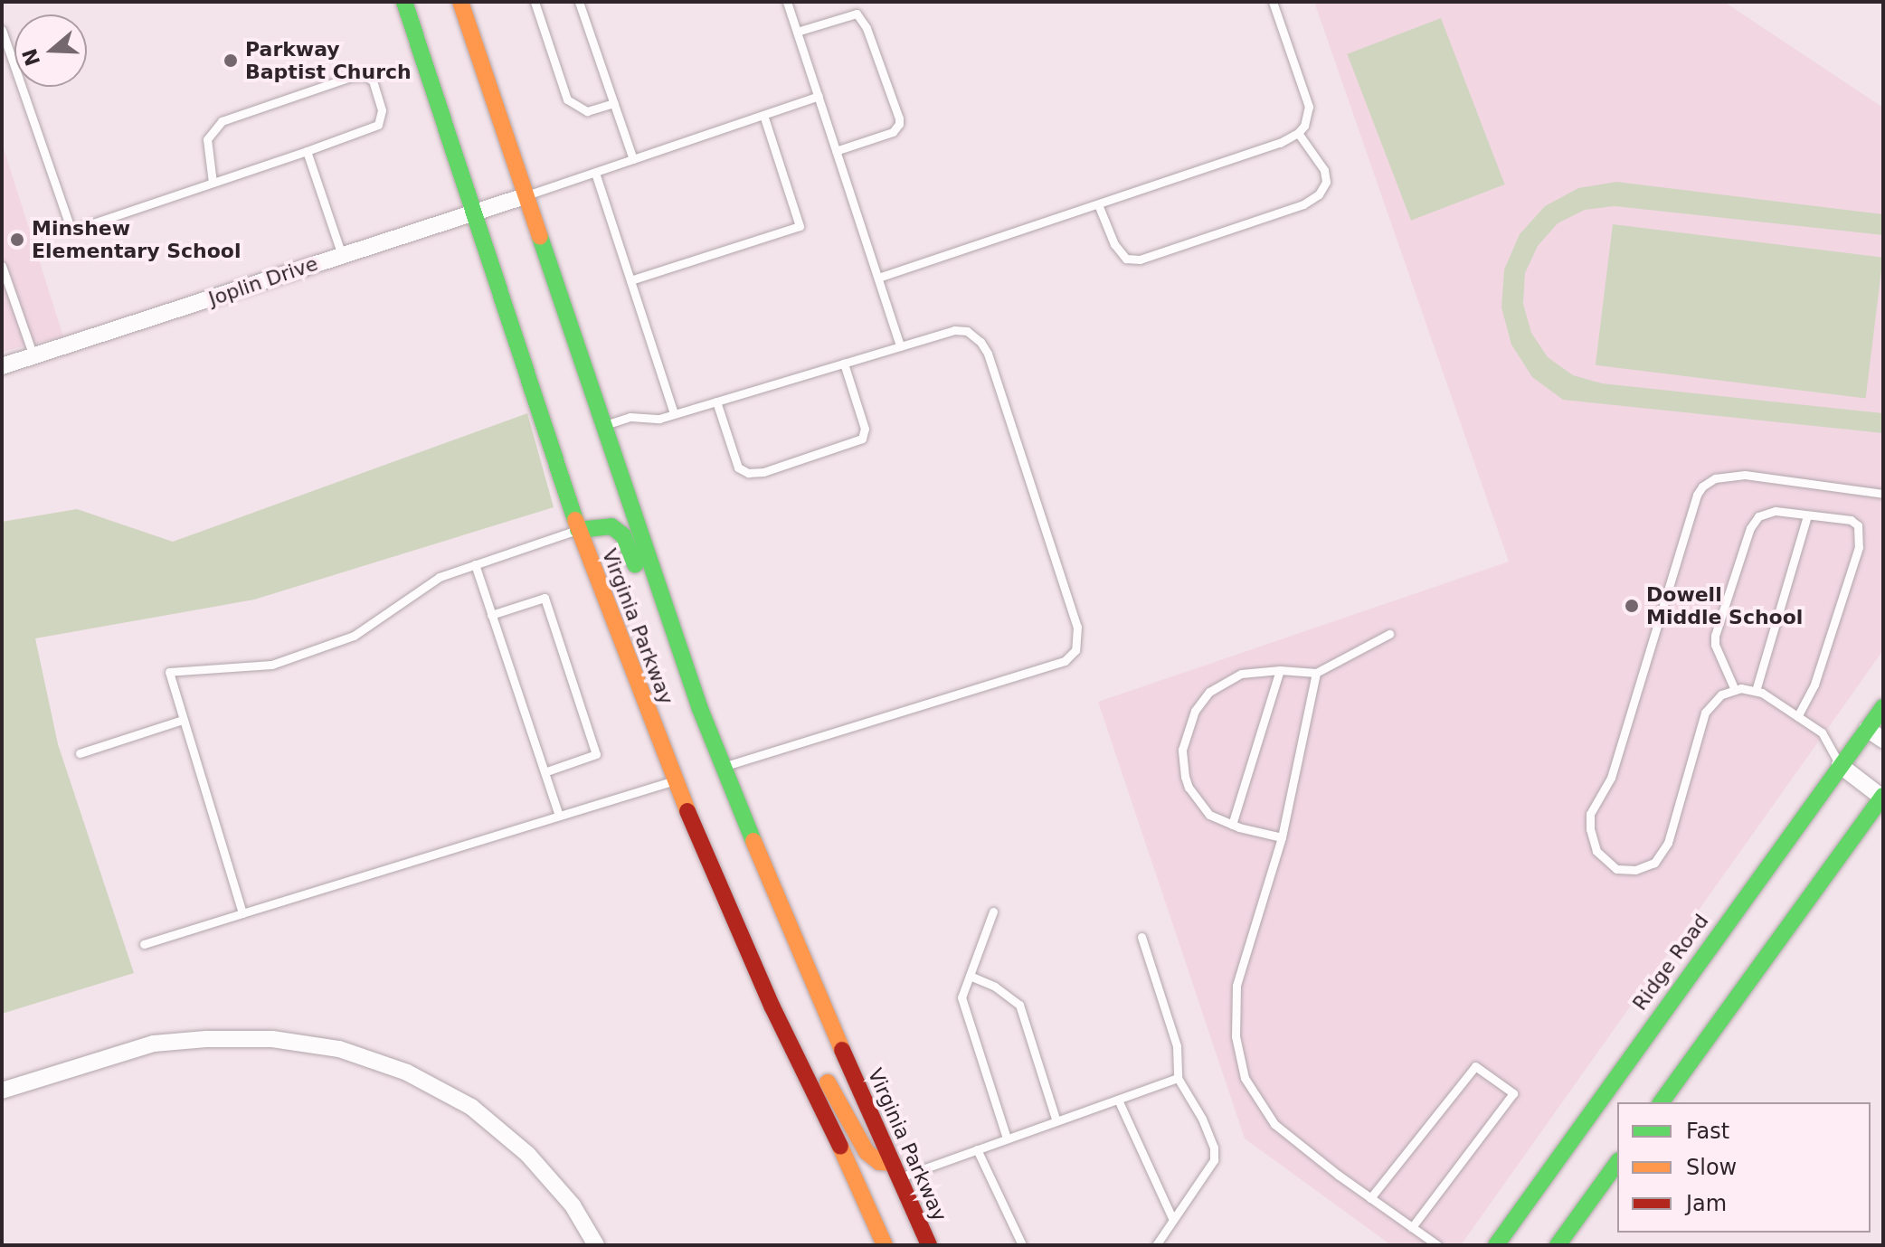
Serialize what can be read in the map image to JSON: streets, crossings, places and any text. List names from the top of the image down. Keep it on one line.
{"streets":{"main road":["Virginia Parkway","Ridge Road"],"street":["Joplin Drive"]},"crossings":[["Joplin Drive","Virginia Parkway"]],"places":["Parkway Baptist Church","Minshew Elementary School","Dowell Middle School"],"legend":["Fast","Slow","Jam"],"north":"left"}
